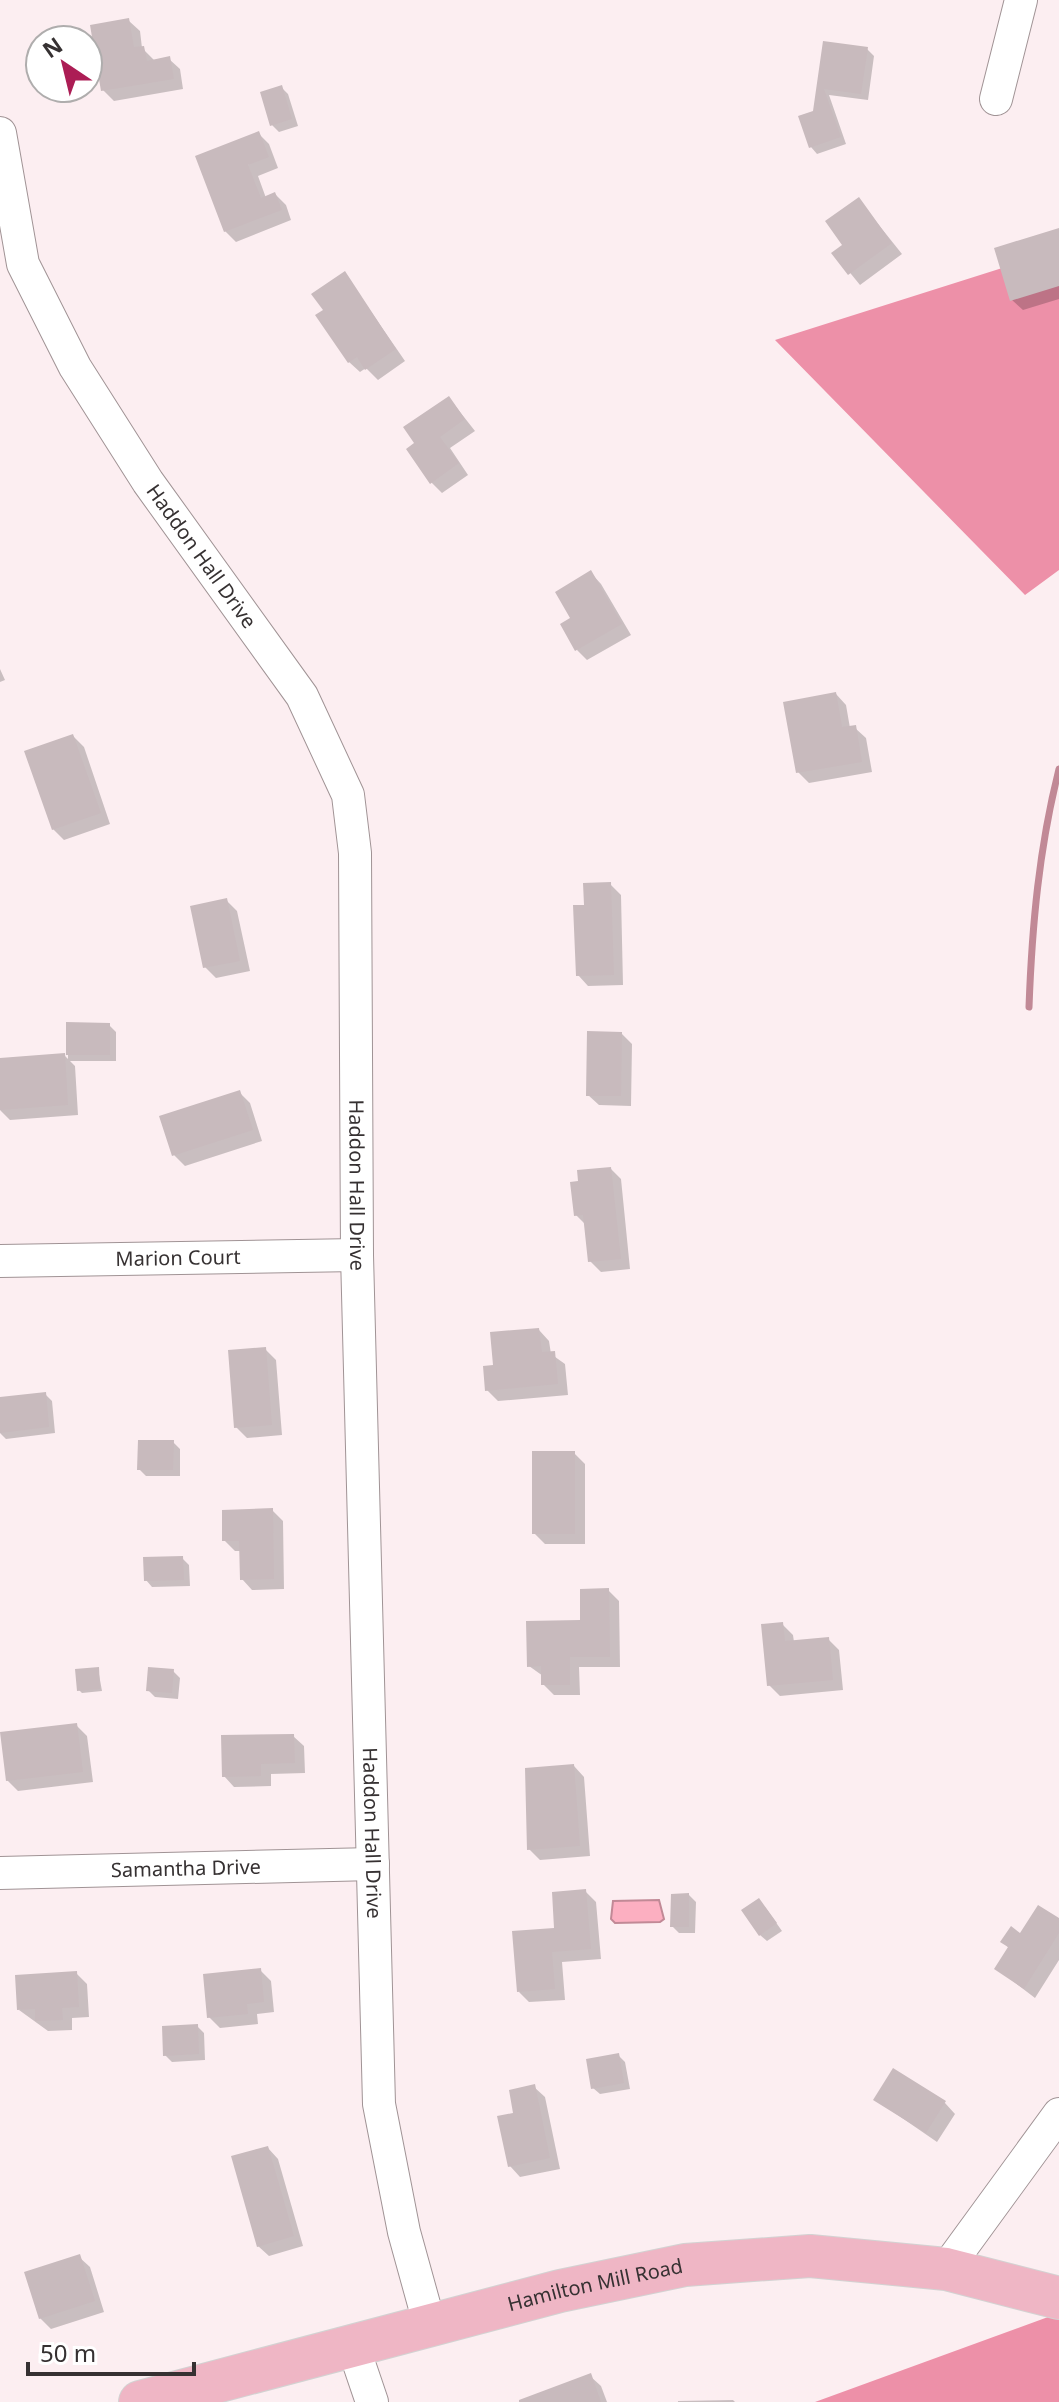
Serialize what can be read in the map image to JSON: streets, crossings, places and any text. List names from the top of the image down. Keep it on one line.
{"streets":{"main road":["Hamilton Mill Road"],"street":["Haddon Hall Drive","Marion Court","Samantha Drive"]},"crossings":[["Haddon Hall Drive","Marion Court"],["Haddon Hall Drive","Samantha Drive"],["Haddon Hall Drive","Hamilton Mill Road"]],"scale_bar":"50 m","north":"top left"}
